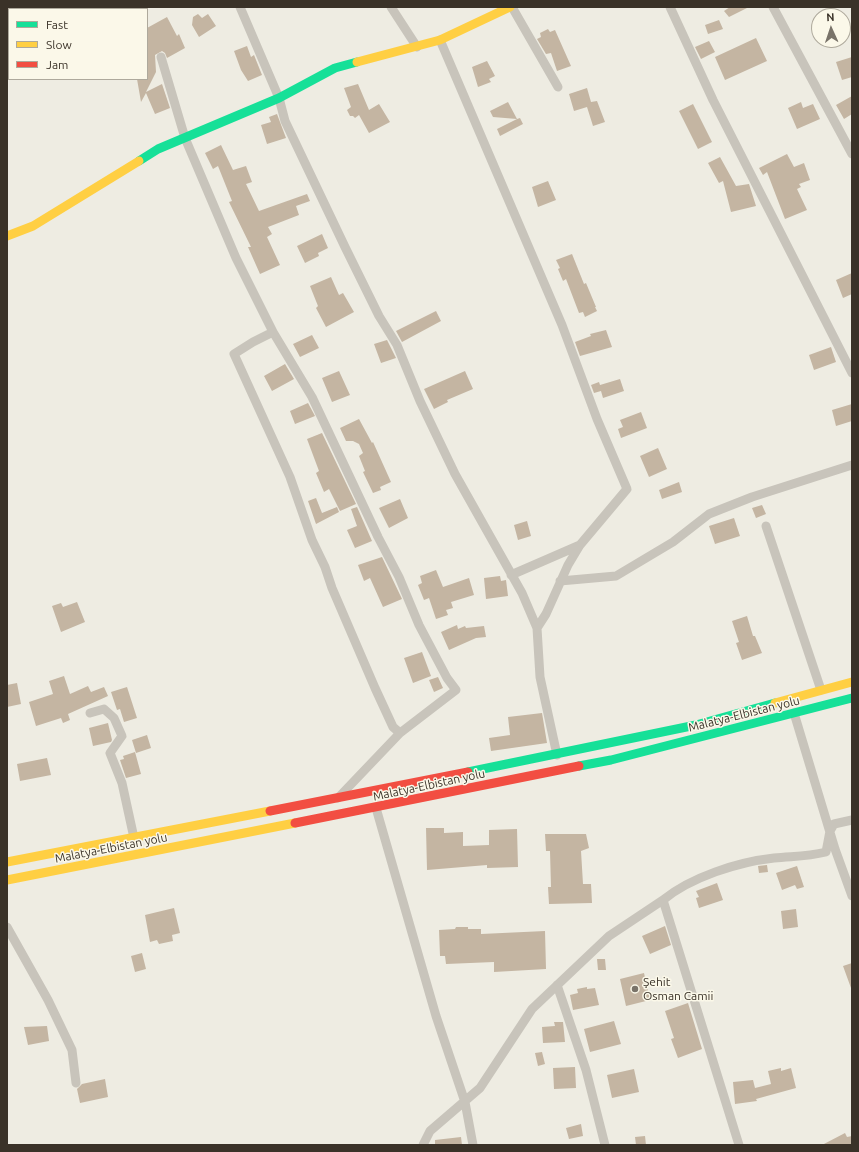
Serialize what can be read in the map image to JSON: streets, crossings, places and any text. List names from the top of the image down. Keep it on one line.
{"streets":{"main road":["Malatya-Elbistan yolu"]},"places":["Şehit Osman Camii"],"legend":["Fast","Slow","Jam"],"north":"top"}
